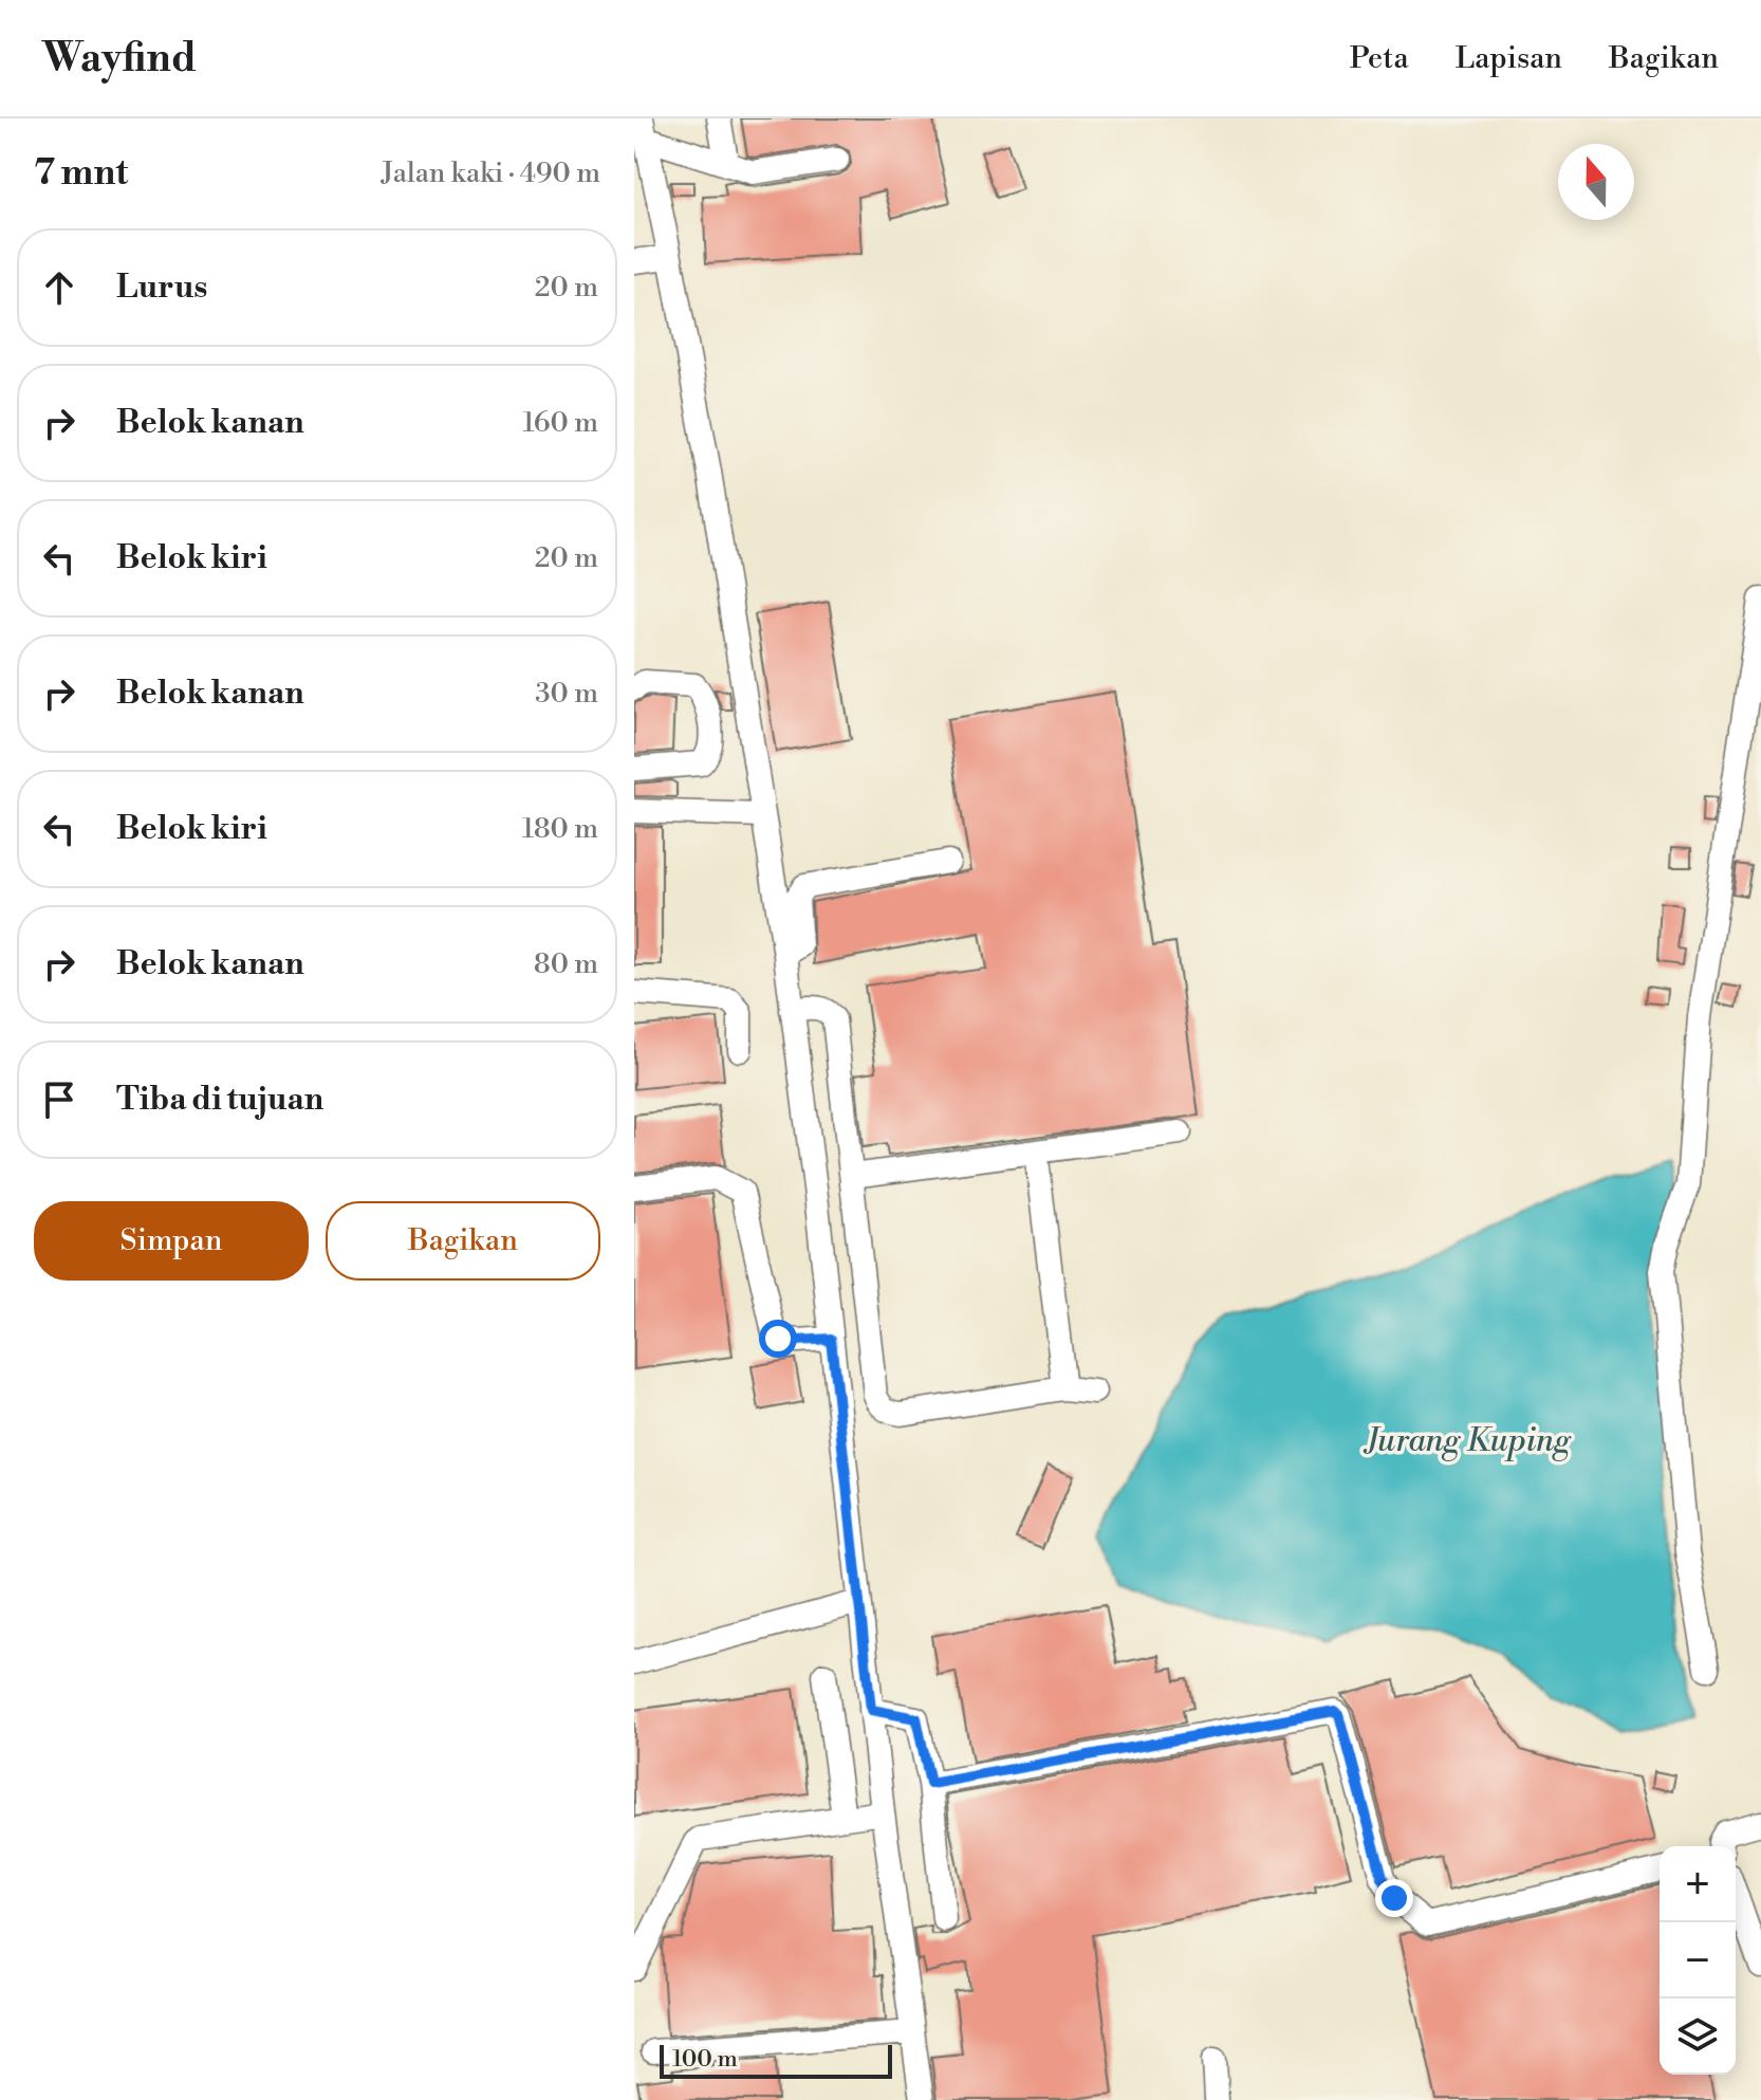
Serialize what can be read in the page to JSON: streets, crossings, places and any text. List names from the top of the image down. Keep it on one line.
{"water":["Jurang Kuping"],"scale_bar":"100 m","north":"top","page":{"header":"Wayfind","nav":["Peta","Lapisan","Bagikan"],"heading":["7 mnt","Jalan kaki · 490 m"],"list":[["Lurus","20 m"],["Belok kanan","160 m"],["Belok kiri","20 m"],["Belok kanan","30 m"],["Belok kiri","180 m"],["Belok kanan","80 m"],"Tiba di tujuan"],"buttons":["Simpan","Bagikan"],"map_buttons":["+","−"],"scale":"100 m"}}
